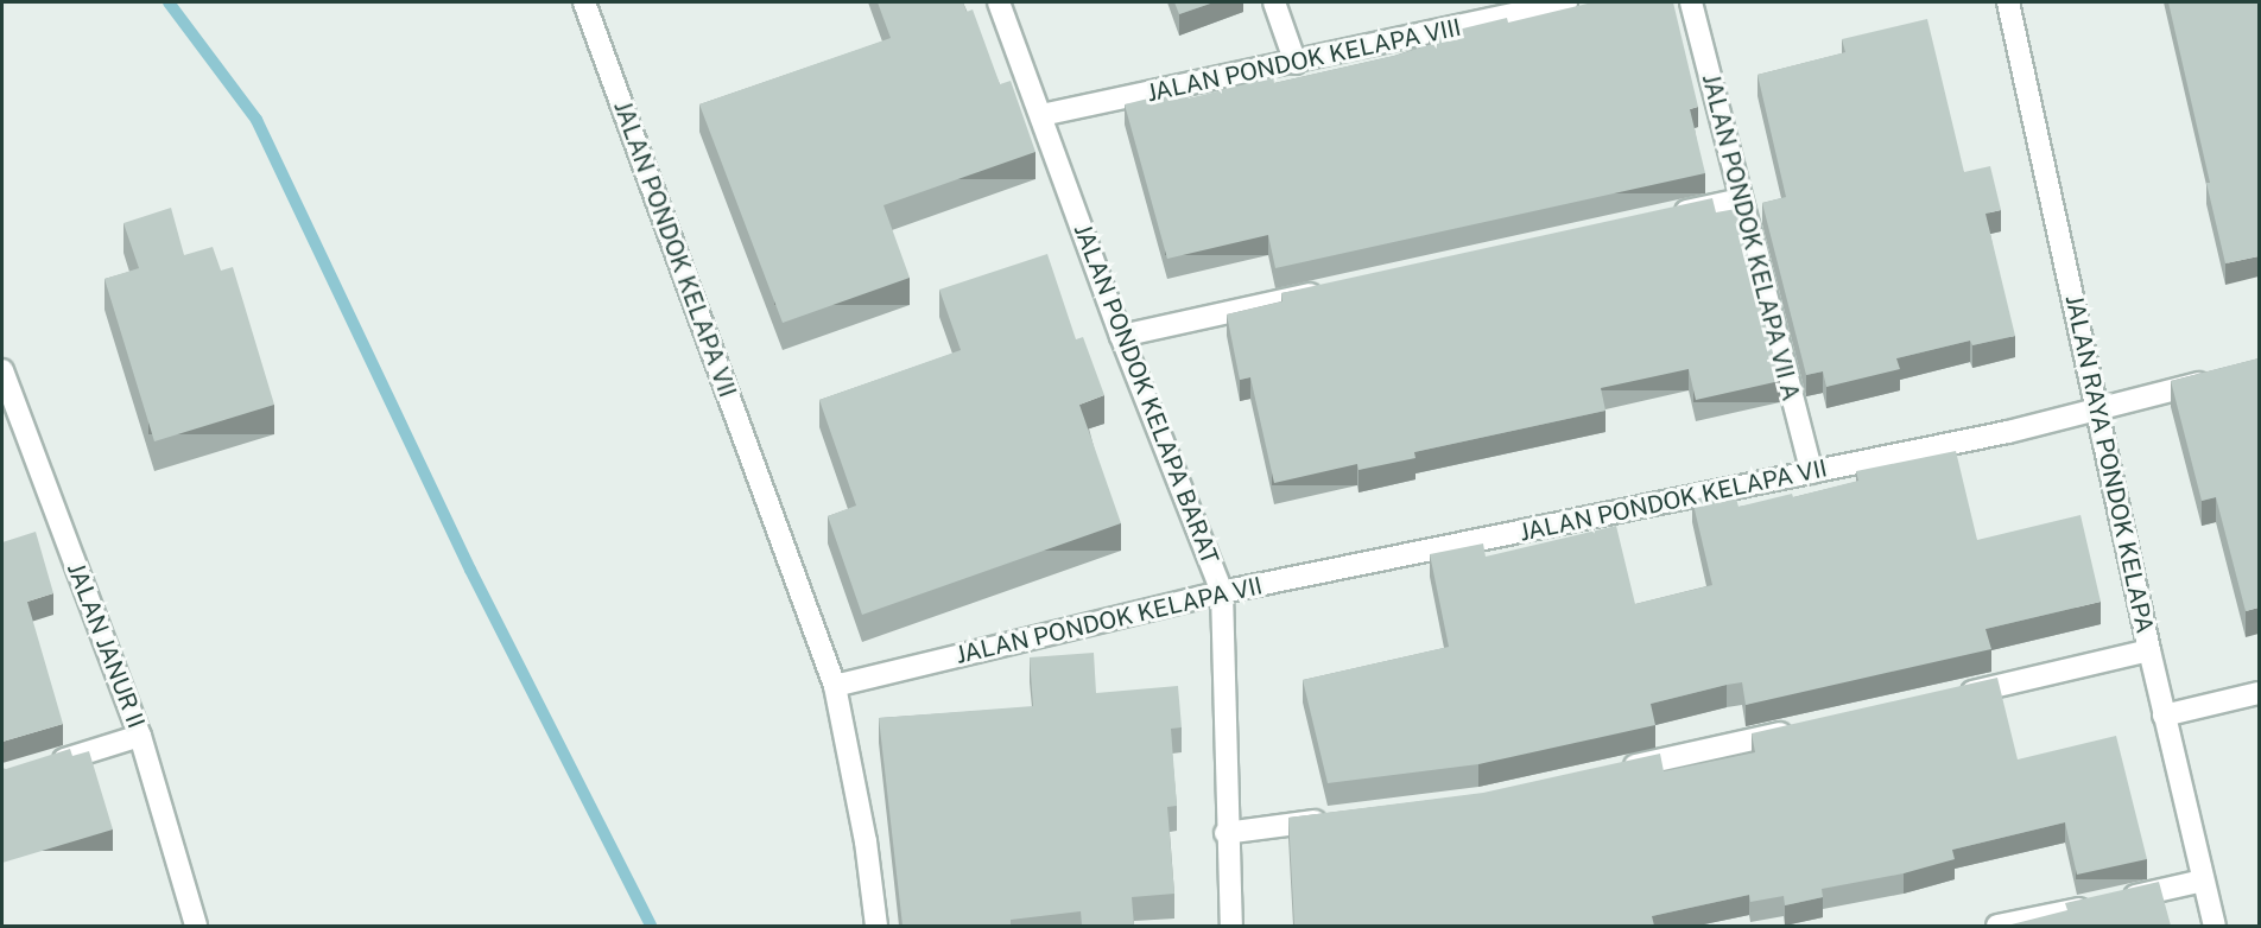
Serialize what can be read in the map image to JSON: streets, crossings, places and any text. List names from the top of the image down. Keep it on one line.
{"streets":{"street":["JALAN PONDOK KELAPA VIII","JALAN PONDOK KELAPA VII A","JALAN PONDOK KELAPA VII","JALAN PONDOK KELAPA BARAT","JALAN RAYA PONDOK KELAPA","JALAN JANUR II"]},"crossings":[["JALAN PONDOK KELAPA VIII","JALAN PONDOK KELAPA BARAT"],["JALAN PONDOK KELAPA VII A","JALAN PONDOK KELAPA VII"],["JALAN PONDOK KELAPA VII","JALAN PONDOK KELAPA BARAT"],["JALAN PONDOK KELAPA VII","JALAN RAYA PONDOK KELAPA"]]}
